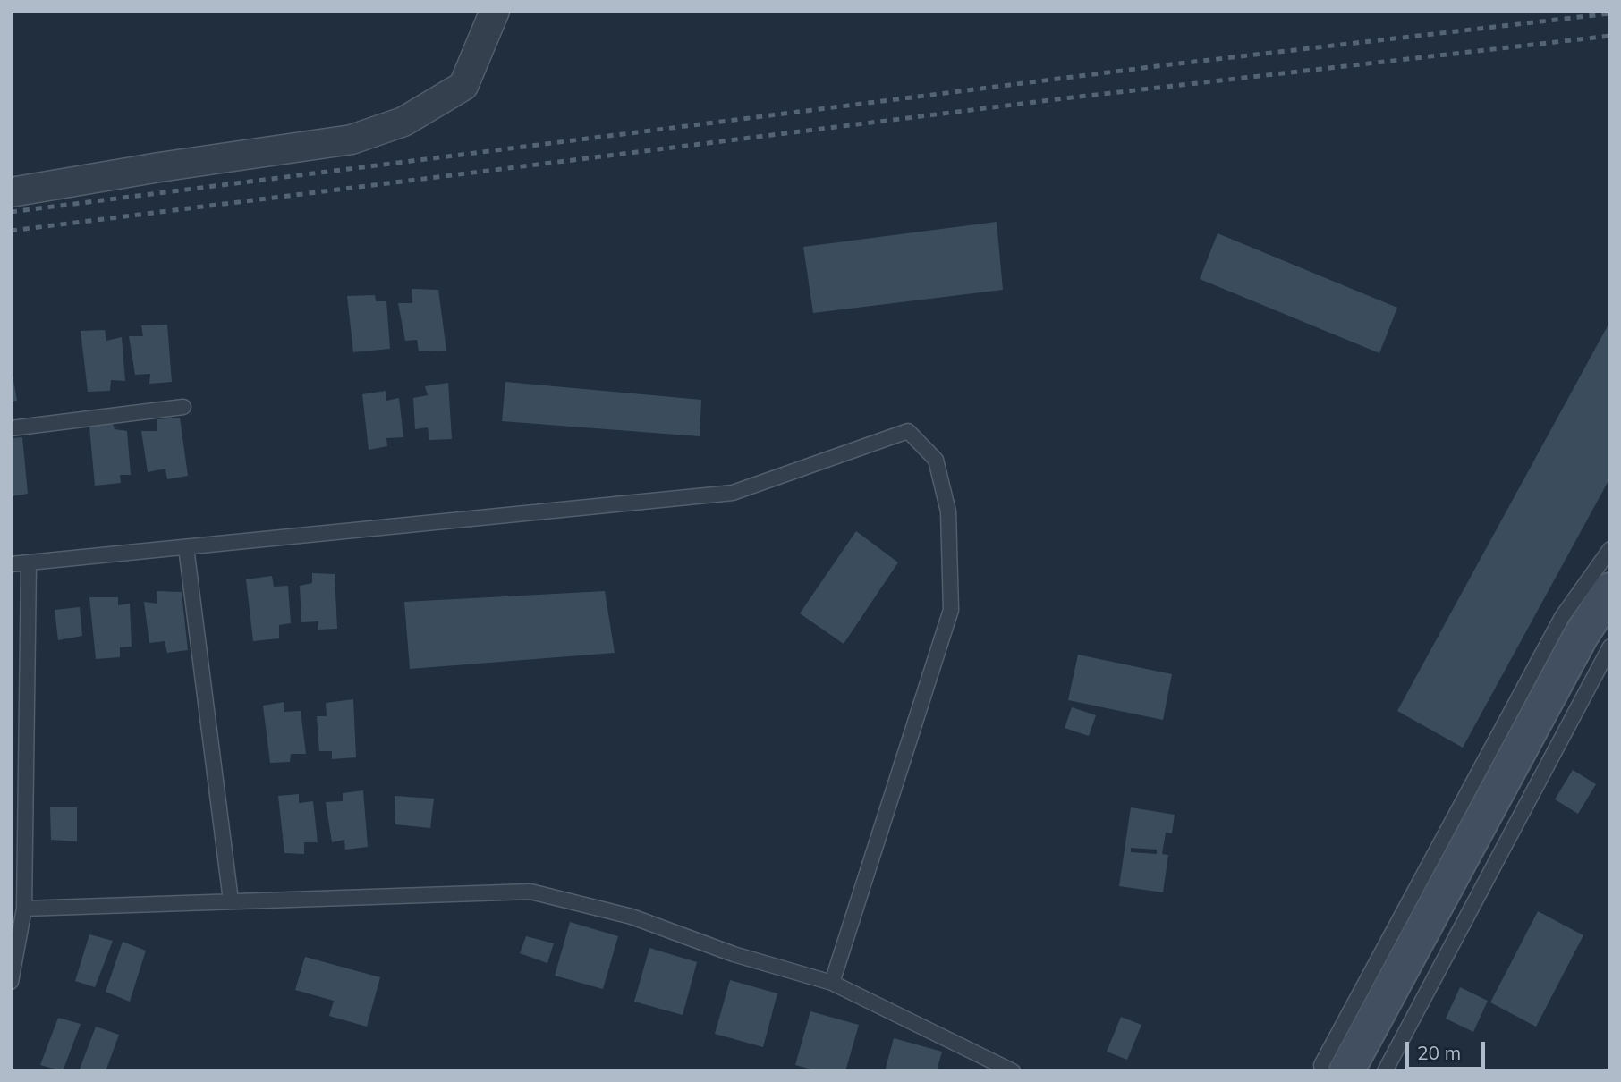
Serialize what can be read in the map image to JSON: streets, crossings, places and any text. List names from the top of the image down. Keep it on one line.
{"scale_bar":"20 m"}
